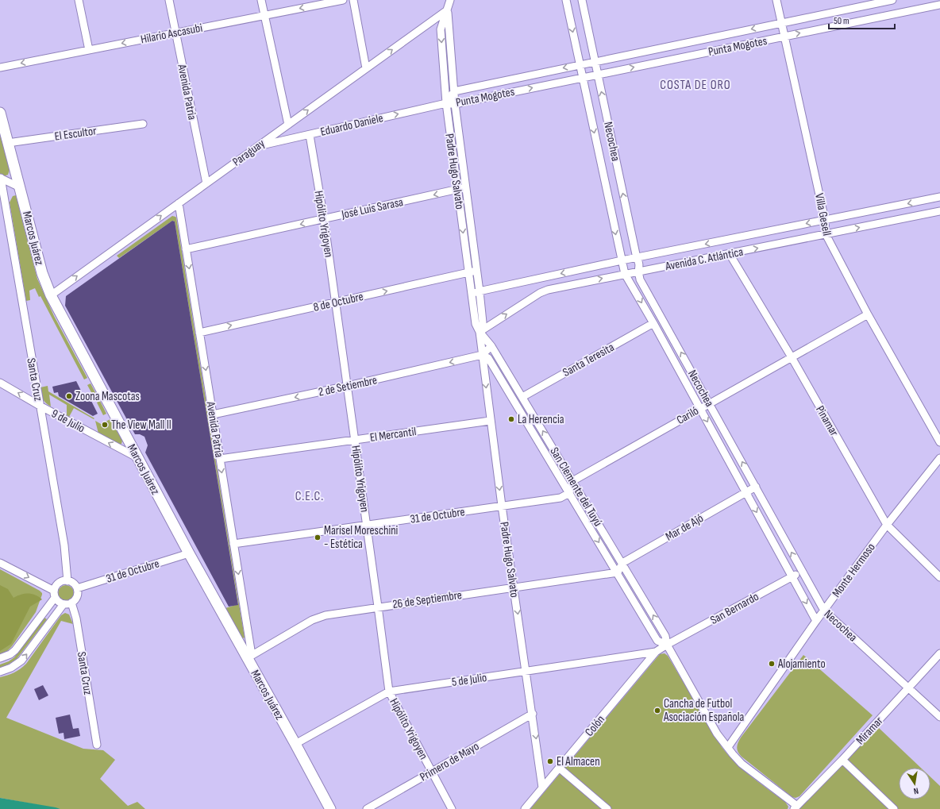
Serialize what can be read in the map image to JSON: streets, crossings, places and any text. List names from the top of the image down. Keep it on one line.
{"streets":{"main road":["Marcos Juárez"],"street":["Hilario Ascasubi","Punta Mogotes","Avenida Patria","Eduardo Daniele","El Escultor","Necochea","Paraguay","Padre Hugo Salvato","José Luis Sarasa","Villa Gesell","Hipólito Yrigoyen","Avenida C. Atlántica","8 de Octubre","Santa Teresita","Santa Cruz","2 de Setiembre","Cariló","9 de Julio","Pinamar","El Mercantil","San Clemente del Tuyú","31 de Octubre","Mar de Ajó","Monte Hermoso","26 de Septiembre","San Bernardo","5 de Julio","Colón","Miramar","Primero de Mayo"]},"crossings":[["Hilario Ascasubi","Avenida Patria"],["Punta Mogotes","Eduardo Daniele"],["Punta Mogotes","Necochea"],["Punta Mogotes","Padre Hugo Salvato"],["Punta Mogotes","Villa Gesell"],["Avenida Patria","Paraguay"],["Avenida Patria","José Luis Sarasa"],["Avenida Patria","Marcos Juárez"],["Avenida Patria","8 de Octubre"],["Avenida Patria","2 de Setiembre"],["Avenida Patria","El Mercantil"],["Avenida Patria","31 de Octubre"],["Avenida Patria","26 de Septiembre"],["Eduardo Daniele","Paraguay"],["Eduardo Daniele","Padre Hugo Salvato"],["Eduardo Daniele","Hipólito Yrigoyen"],["El Escultor","Marcos Juárez"],["Necochea","Avenida C. Atlántica"],["Necochea","Santa Teresita"],["Necochea","Cariló"],["Necochea","Mar de Ajó"],["Necochea","Monte Hermoso"],["Necochea","San Bernardo"],["Necochea","Miramar"],["Paraguay","Padre Hugo Salvato"],["Paraguay","Marcos Juárez"],["Padre Hugo Salvato","José Luis Sarasa"],["Padre Hugo Salvato","Avenida C. Atlántica"],["Padre Hugo Salvato","8 de Octubre"],["Padre Hugo Salvato","2 de Setiembre"],["Padre Hugo Salvato","El Mercantil"],["Padre Hugo Salvato","San Clemente del Tuyú"],["Padre Hugo Salvato","31 de Octubre"],["Padre Hugo Salvato","26 de Septiembre"],["Padre Hugo Salvato","5 de Julio"],["Padre Hugo Salvato","Colón"],["Padre Hugo Salvato","Primero de Mayo"],["José Luis Sarasa","Hipólito Yrigoyen"],["Villa Gesell","Avenida C. Atlántica"],["Villa Gesell","Cariló"],["Hipólito Yrigoyen","8 de Octubre"],["Hipólito Yrigoyen","2 de Setiembre"],["Hipólito Yrigoyen","El Mercantil"],["Hipólito Yrigoyen","31 de Octubre"],["Hipólito Yrigoyen","26 de Septiembre"],["Hipólito Yrigoyen","5 de Julio"],["Hipólito Yrigoyen","Primero de Mayo"],["Marcos Juárez","9 de Julio"],["Marcos Juárez","31 de Octubre"],["Marcos Juárez","26 de Septiembre"],["Marcos Juárez","5 de Julio"],["Avenida C. Atlántica","Pinamar"],["Avenida C. Atlántica","San Clemente del Tuyú"],["Santa Teresita","San Clemente del Tuyú"],["Santa Cruz","9 de Julio"],["Santa Cruz","31 de Octubre"],["2 de Setiembre","San Clemente del Tuyú"],["Cariló","Pinamar"],["Cariló","San Clemente del Tuyú"],["Pinamar","Monte Hermoso"],["San Clemente del Tuyú","31 de Octubre"],["San Clemente del Tuyú","Mar de Ajó"],["San Clemente del Tuyú","Monte Hermoso"],["San Clemente del Tuyú","26 de Septiembre"],["San Clemente del Tuyú","San Bernardo"],["San Clemente del Tuyú","Colón"],["San Clemente del Tuyú","Miramar"],["San Bernardo","Colón"],["5 de Julio","Colón"]],"one_way":["Hilario Ascasubi","Avenida Patria","Eduardo Daniele","Paraguay","José Luis Sarasa","8 de Octubre","2 de Setiembre","9 de Julio"],"districts":["COSTA DE ORO","C.E.C."],"places":["Zoona Mascotas","La Herencia","The View Mall II","Marisel Moreschini - Estética","Alojamiento","Cancha de Futbol Asociación Española","El Almacen"],"scale_bar":"50 m","north":"bottom"}
